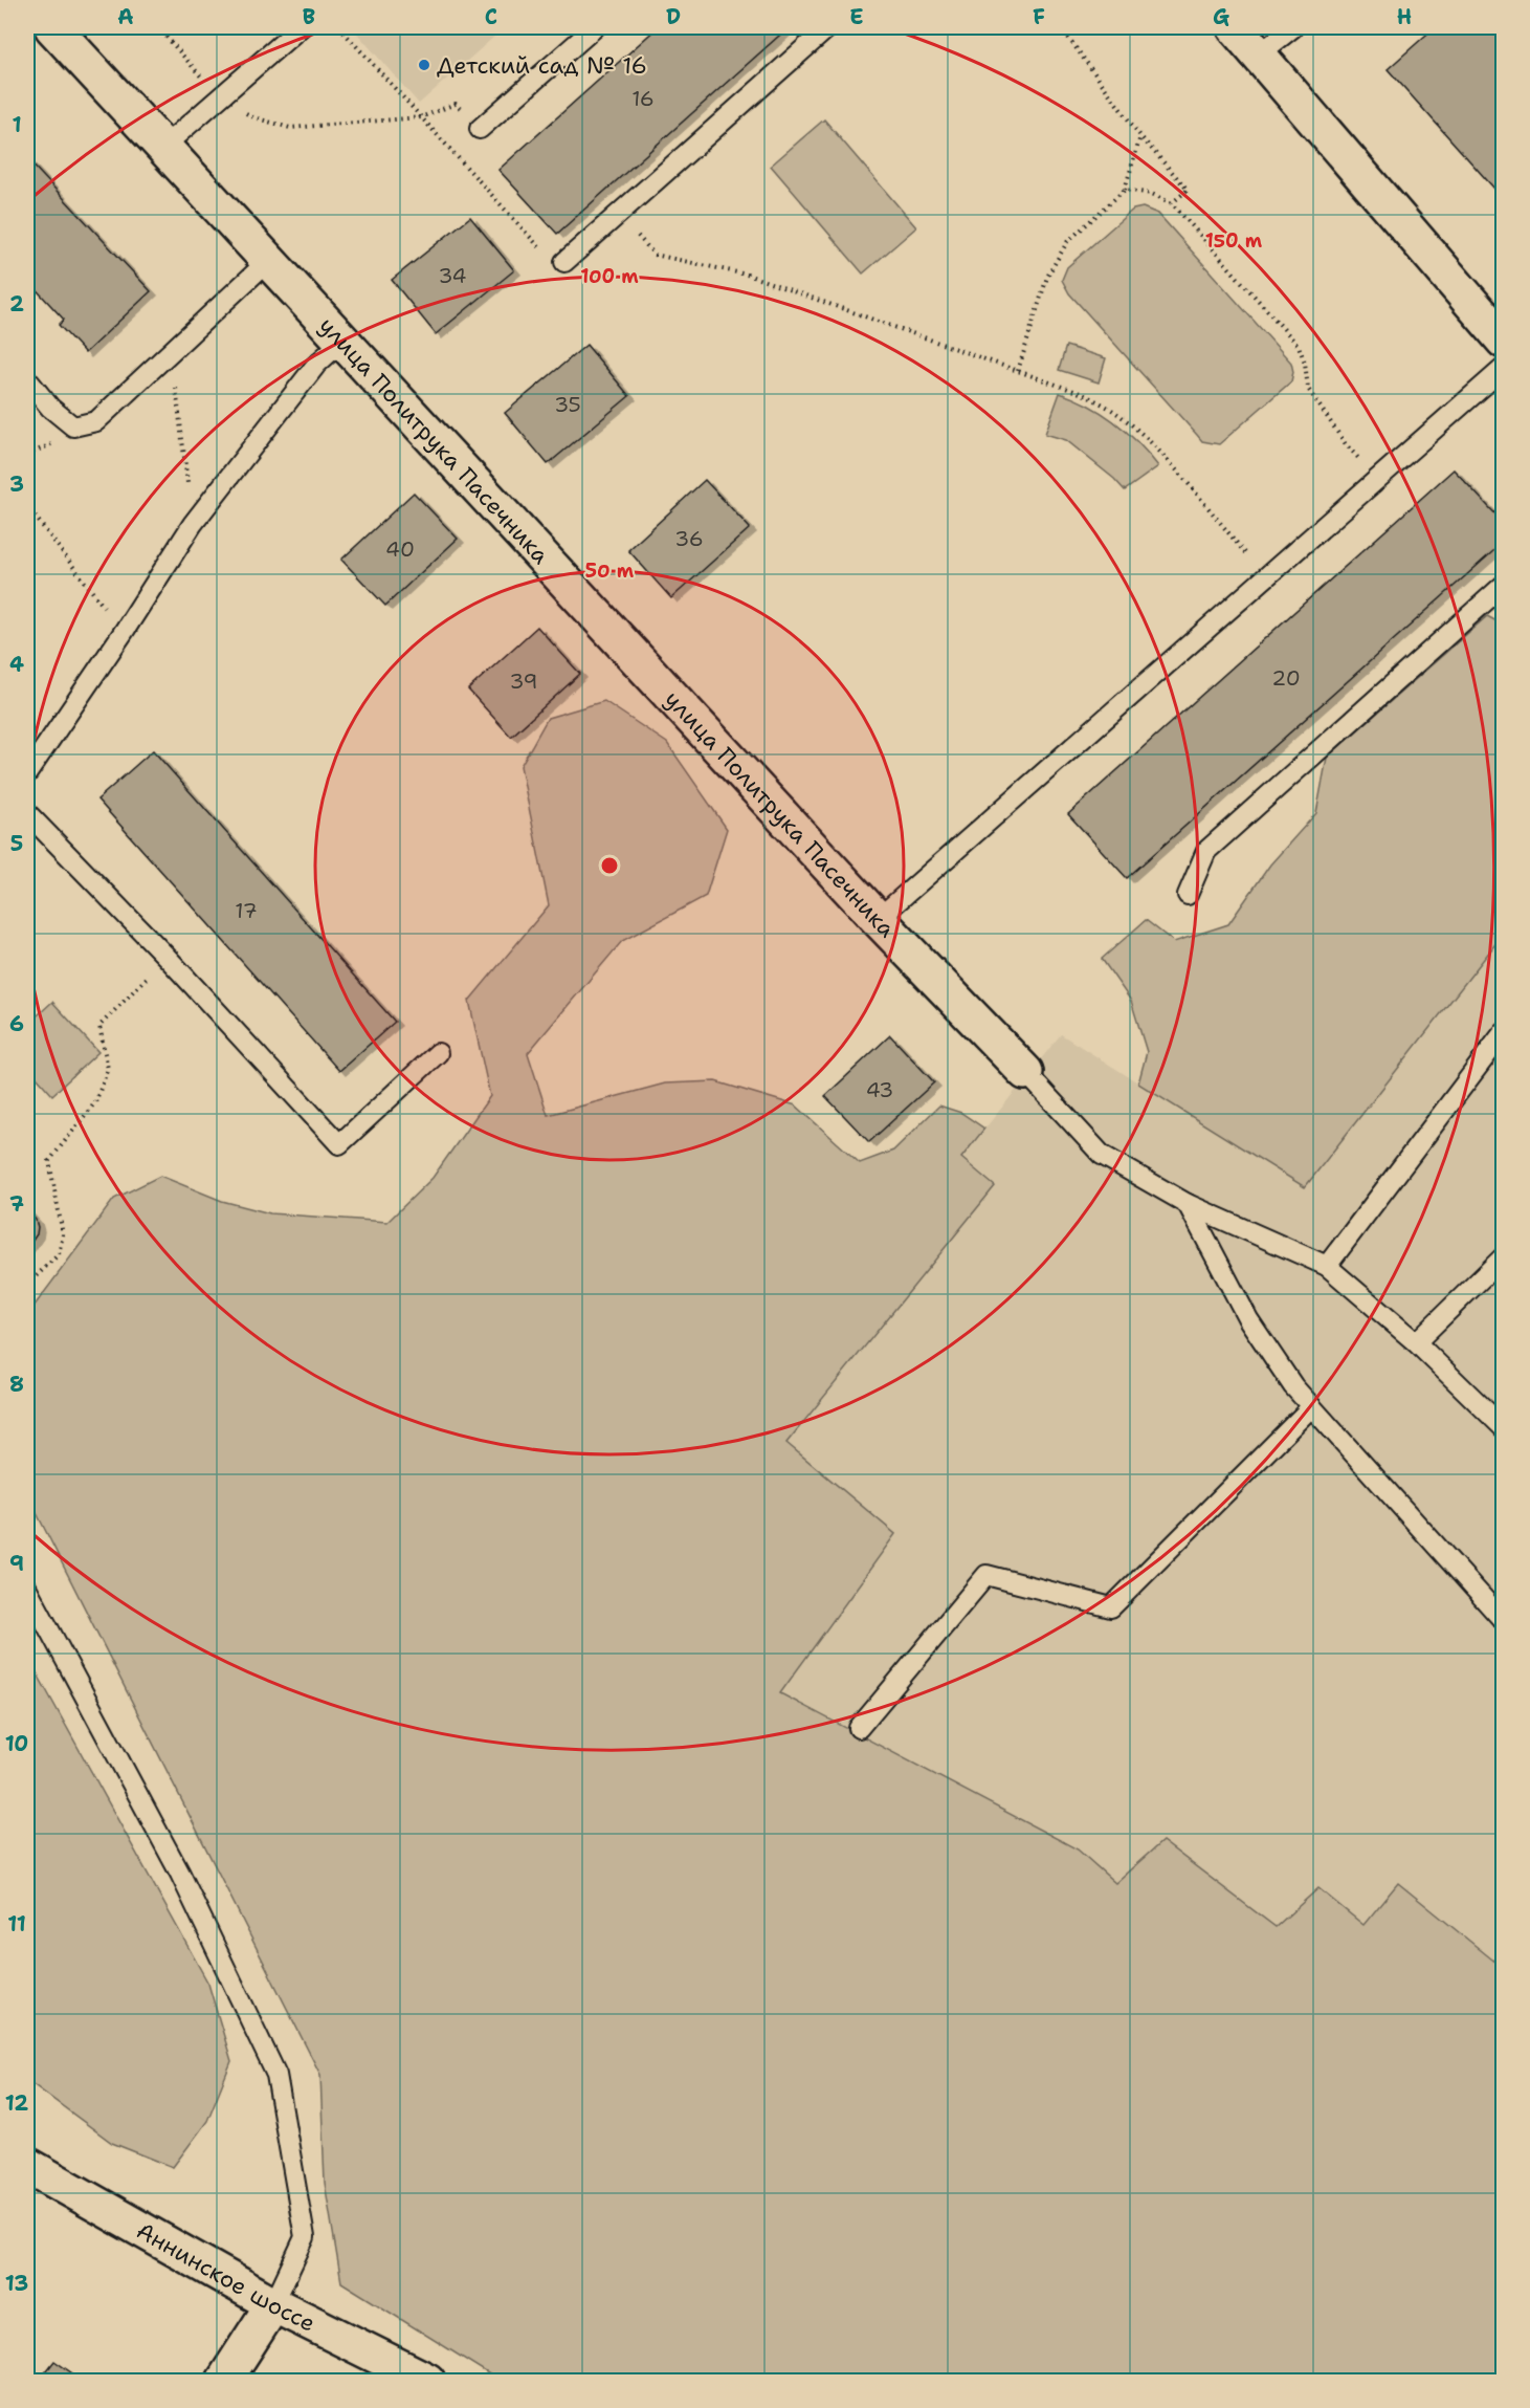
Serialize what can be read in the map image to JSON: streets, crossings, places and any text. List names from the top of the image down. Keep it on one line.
{"streets":{"street":["улица Политрука Пасечника","Аннинское шоссе"]},"places":["Детский сад № 16"],"house_numbers":["16","34","35","36","40","20","39","17","43"],"grid":{"columns":["A","B","C","D","E","F","G","H"],"rows":["1","2","3","4","5","6","7","8","9","10","11","12","13"]},"rings":["150 m","100 m","50 m"]}
